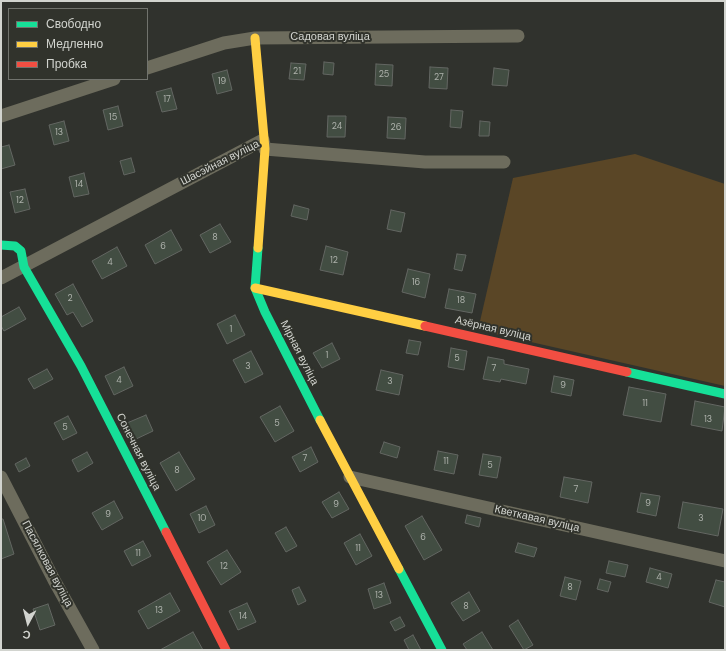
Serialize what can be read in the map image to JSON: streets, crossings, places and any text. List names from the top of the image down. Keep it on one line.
{"streets":{"street":["Садовая вуліца","Шасэйная вуліца","Азёрная вуліца","Мірная вуліца","Сонечная вуліца","Кветкавая вуліца","Пасялковая вуліца"]},"crossings":[["Садовая вуліца","Мірная вуліца"],["Шасэйная вуліца","Мірная вуліца"],["Шасэйная вуліца","Сонечная вуліца"],["Азёрная вуліца","Мірная вуліца"],["Мірная вуліца","Кветкавая вуліца"]],"house_numbers":["21","25","27","19","17","15","24","26","13","14","12","8","6","12","4","16","2","18","1","1","5","3","7","4","3","9","11","13","5","5","7","11","5","8","7","9","9","9","10","3","6","11","11","12","4","8","13","8","13","14"],"legend":["Свободно","Медленно","Пробка"],"north":"bottom"}
